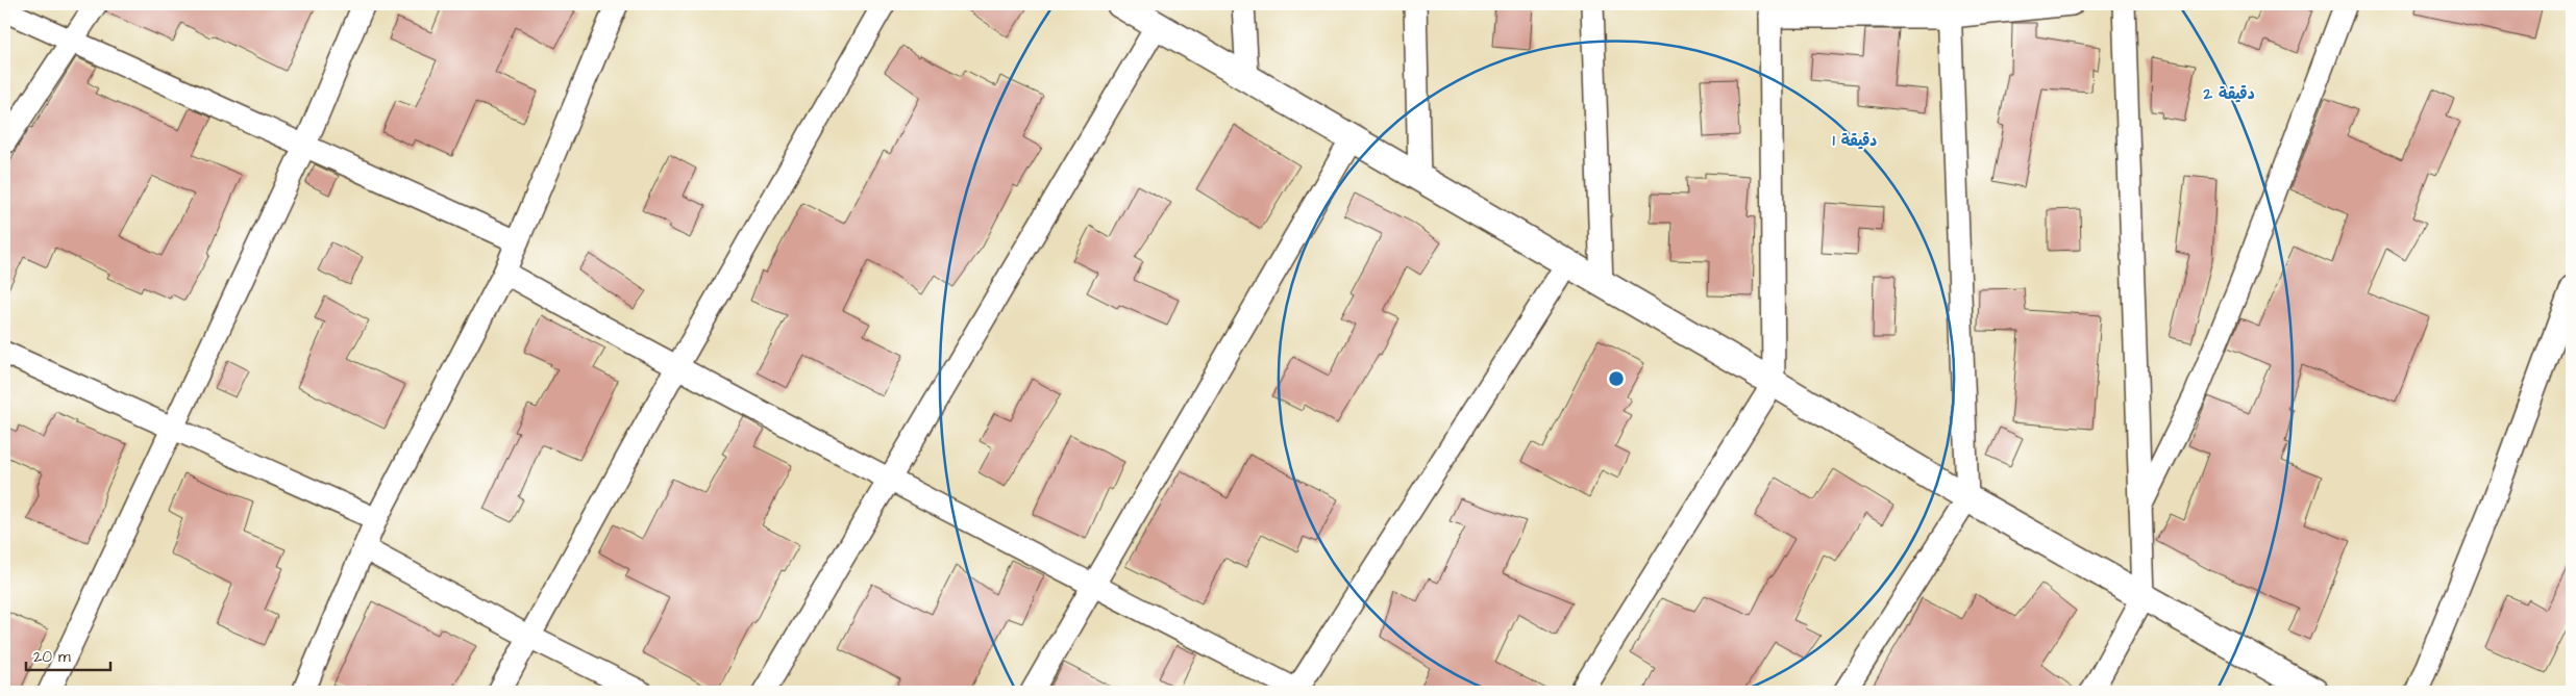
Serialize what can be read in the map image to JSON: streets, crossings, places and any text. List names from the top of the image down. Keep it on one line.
{"scale_bar":"20 m","rings":["2 دقيقة","1 دقيقة"]}
